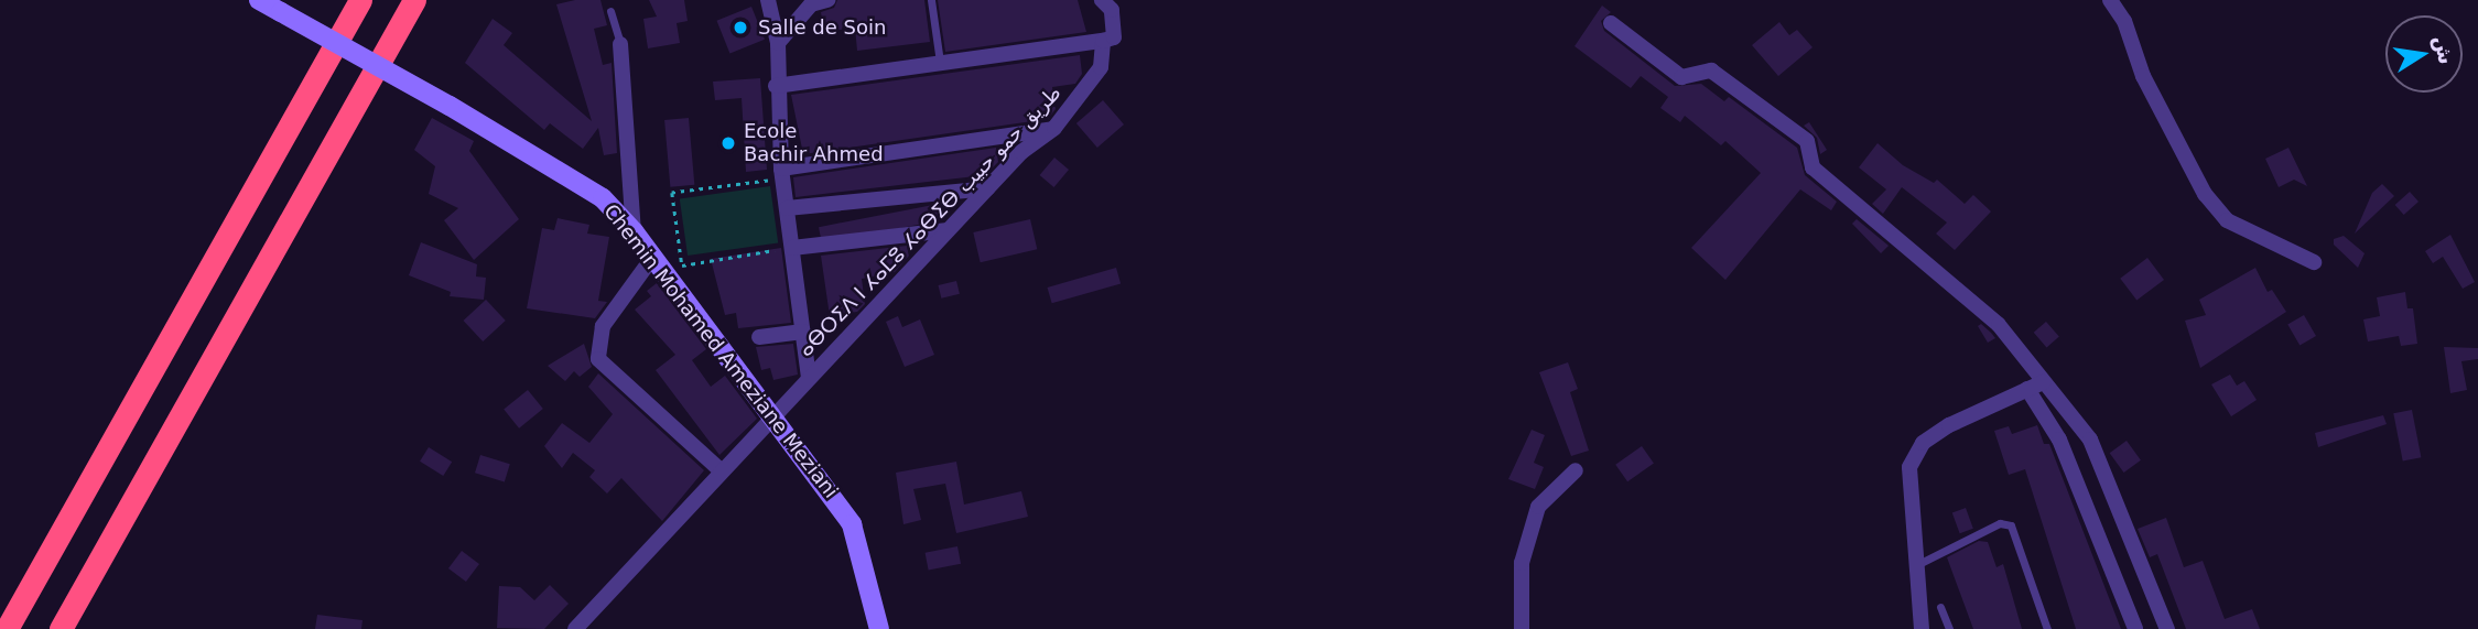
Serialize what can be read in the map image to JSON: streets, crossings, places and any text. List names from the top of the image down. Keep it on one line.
{"streets":{"main road":["Chemin Mohamed Ameziane Meziani"],"street":["ⴰⴱⵔⵉⴷ ⵏ ⵃⴰⵎⵓ ⵃⴰⴱⵉⴱ طريق حمو حبيب"]},"crossings":[["ⴰⴱⵔⵉⴷ ⵏ ⵃⴰⵎⵓ ⵃⴰⴱⵉⴱ طريق حمو حبيب","Chemin Mohamed Ameziane Meziani"]],"places":["Salle de Soin","Ecole Bachir Ahmed"],"north":"right"}
